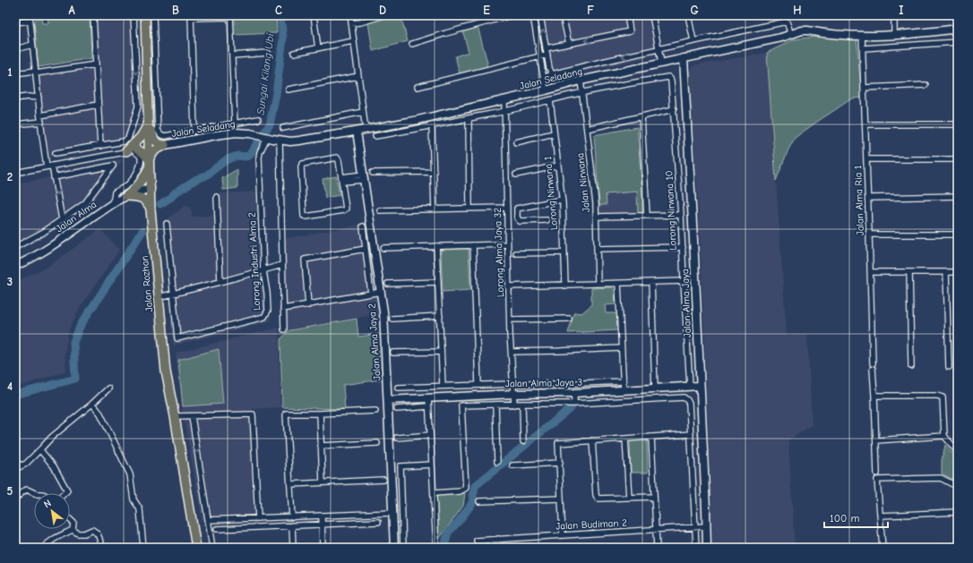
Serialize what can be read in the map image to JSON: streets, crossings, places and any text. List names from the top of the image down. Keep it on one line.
{"streets":{"main road":["Jalan Rozhan"],"street":["Jalan Seladang","Jalan Nirwana","Lorong Nirwana 1","Jalan Alma Ria 1","Lorong Nirwana 10","Jalan Alma","Lorong Alma Jaya 32","Lorong Industri Alma 2","Jalan Alma Jaya","Jalan Alma Jaya 2","Jalan Alma Jaya 3","Jalan Budiman 2"]},"crossings":[["Jalan Seladang","Jalan Nirwana"],["Jalan Seladang","Lorong Nirwana 1"],["Jalan Seladang","Jalan Alma Ria 1"],["Jalan Seladang","Lorong Nirwana 10"],["Jalan Seladang","Lorong Alma Jaya 32"],["Jalan Seladang","Lorong Industri Alma 2"],["Jalan Seladang","Jalan Rozhan"],["Jalan Seladang","Jalan Alma Jaya"],["Lorong Nirwana 10","Jalan Alma Jaya 3"],["Jalan Alma","Jalan Rozhan"],["Lorong Alma Jaya 32","Jalan Alma Jaya 3"],["Jalan Alma Jaya","Jalan Alma Jaya 3"],["Jalan Alma Jaya","Jalan Budiman 2"],["Jalan Alma Jaya 2","Jalan Alma Jaya 3"]],"water":["Sungai Kilang Ubi"],"scale_bar":"100 m","north":"top left","grid":{"columns":["A","B","C","D","E","F","G","H","I"],"rows":["1","2","3","4","5"]}}
